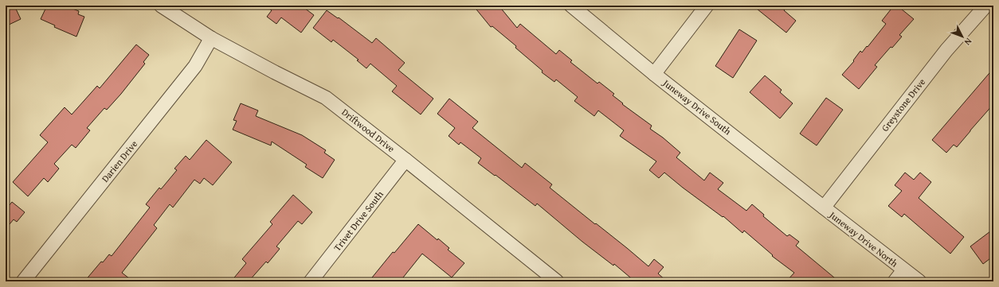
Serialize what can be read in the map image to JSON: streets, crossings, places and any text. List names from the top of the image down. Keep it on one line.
{"streets":{"street":["Greystone Drive","Juneway Drive South","Driftwood Drive","Darien Drive","Trivet Drive South","Juneway Drive North"]},"crossings":[["Greystone Drive","Juneway Drive South"],["Greystone Drive","Juneway Drive North"],["Juneway Drive South","Juneway Drive North"],["Driftwood Drive","Darien Drive"],["Driftwood Drive","Trivet Drive South"]],"north":"bottom right"}
